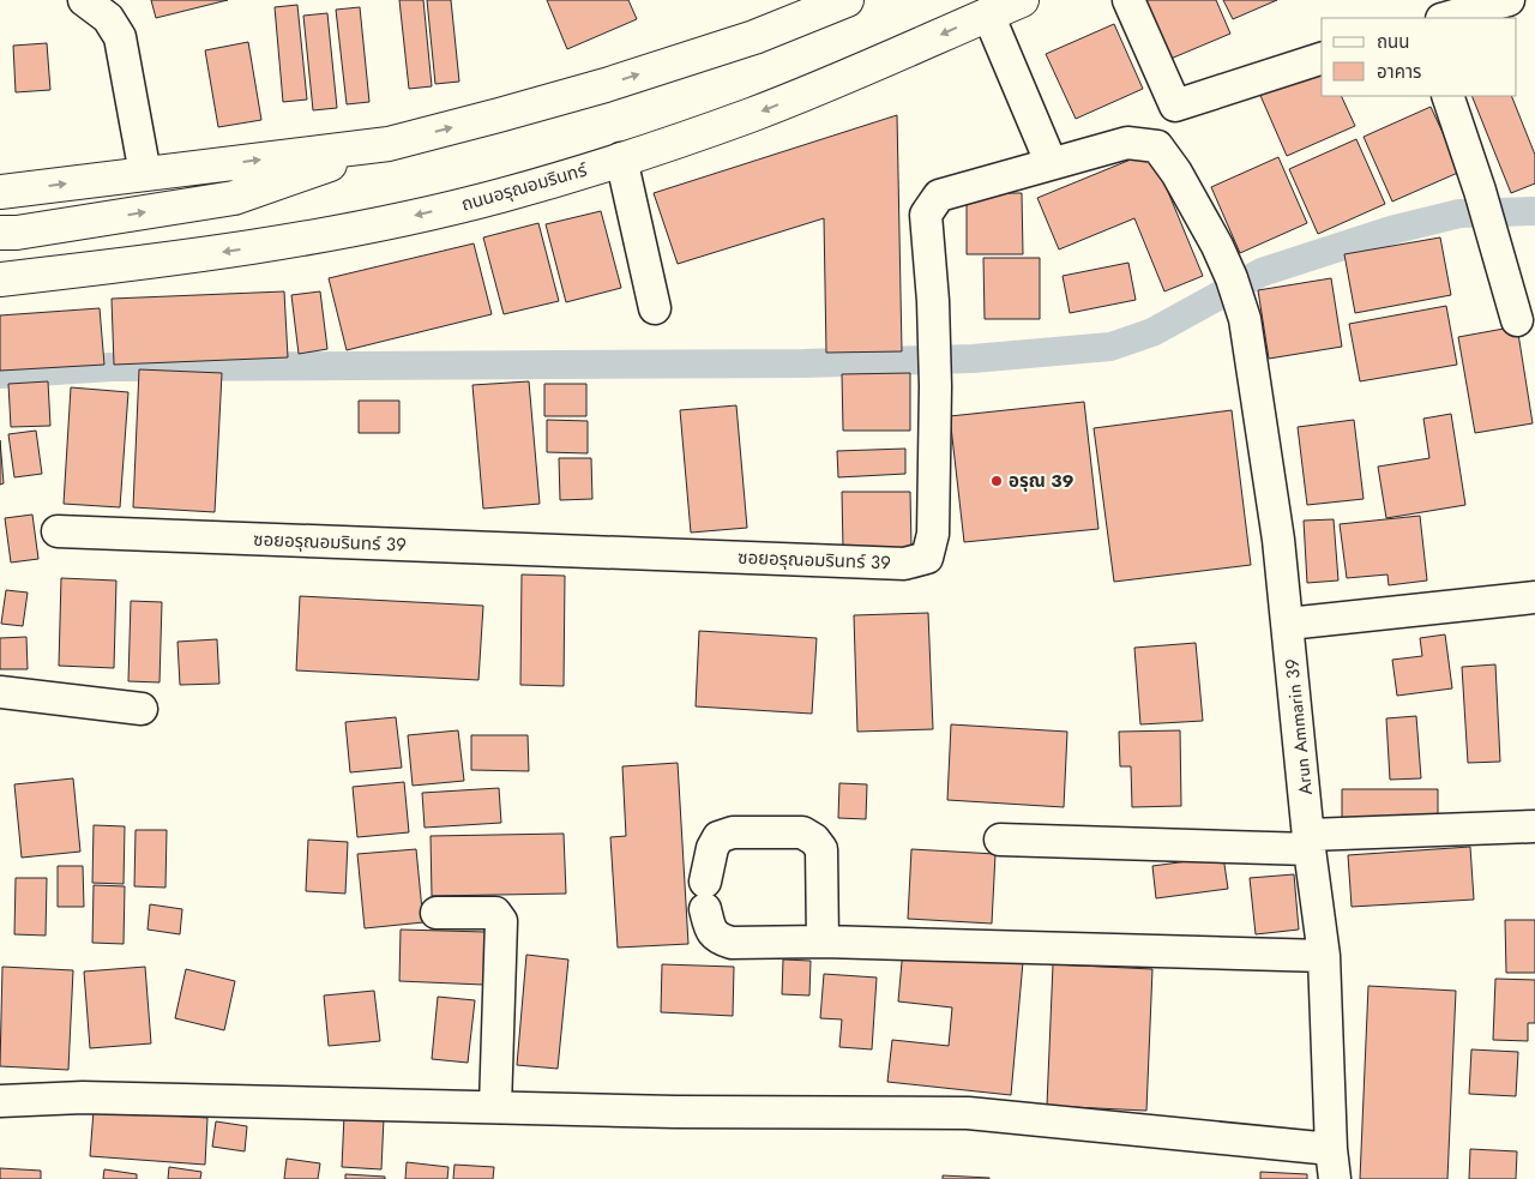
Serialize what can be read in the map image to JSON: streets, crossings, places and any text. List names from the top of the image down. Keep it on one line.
{"streets":{"main road":["ถนนอรุณอมรินทร์"],"street":["ซอยอรุณอมรินทร์ 39","Arun Ammarin 39"]},"crossings":[["ซอยอรุณอมรินทร์ 39","Arun Ammarin 39"]],"places":["อรุณ 39"],"legend":["ถนน","อาคาร"]}
